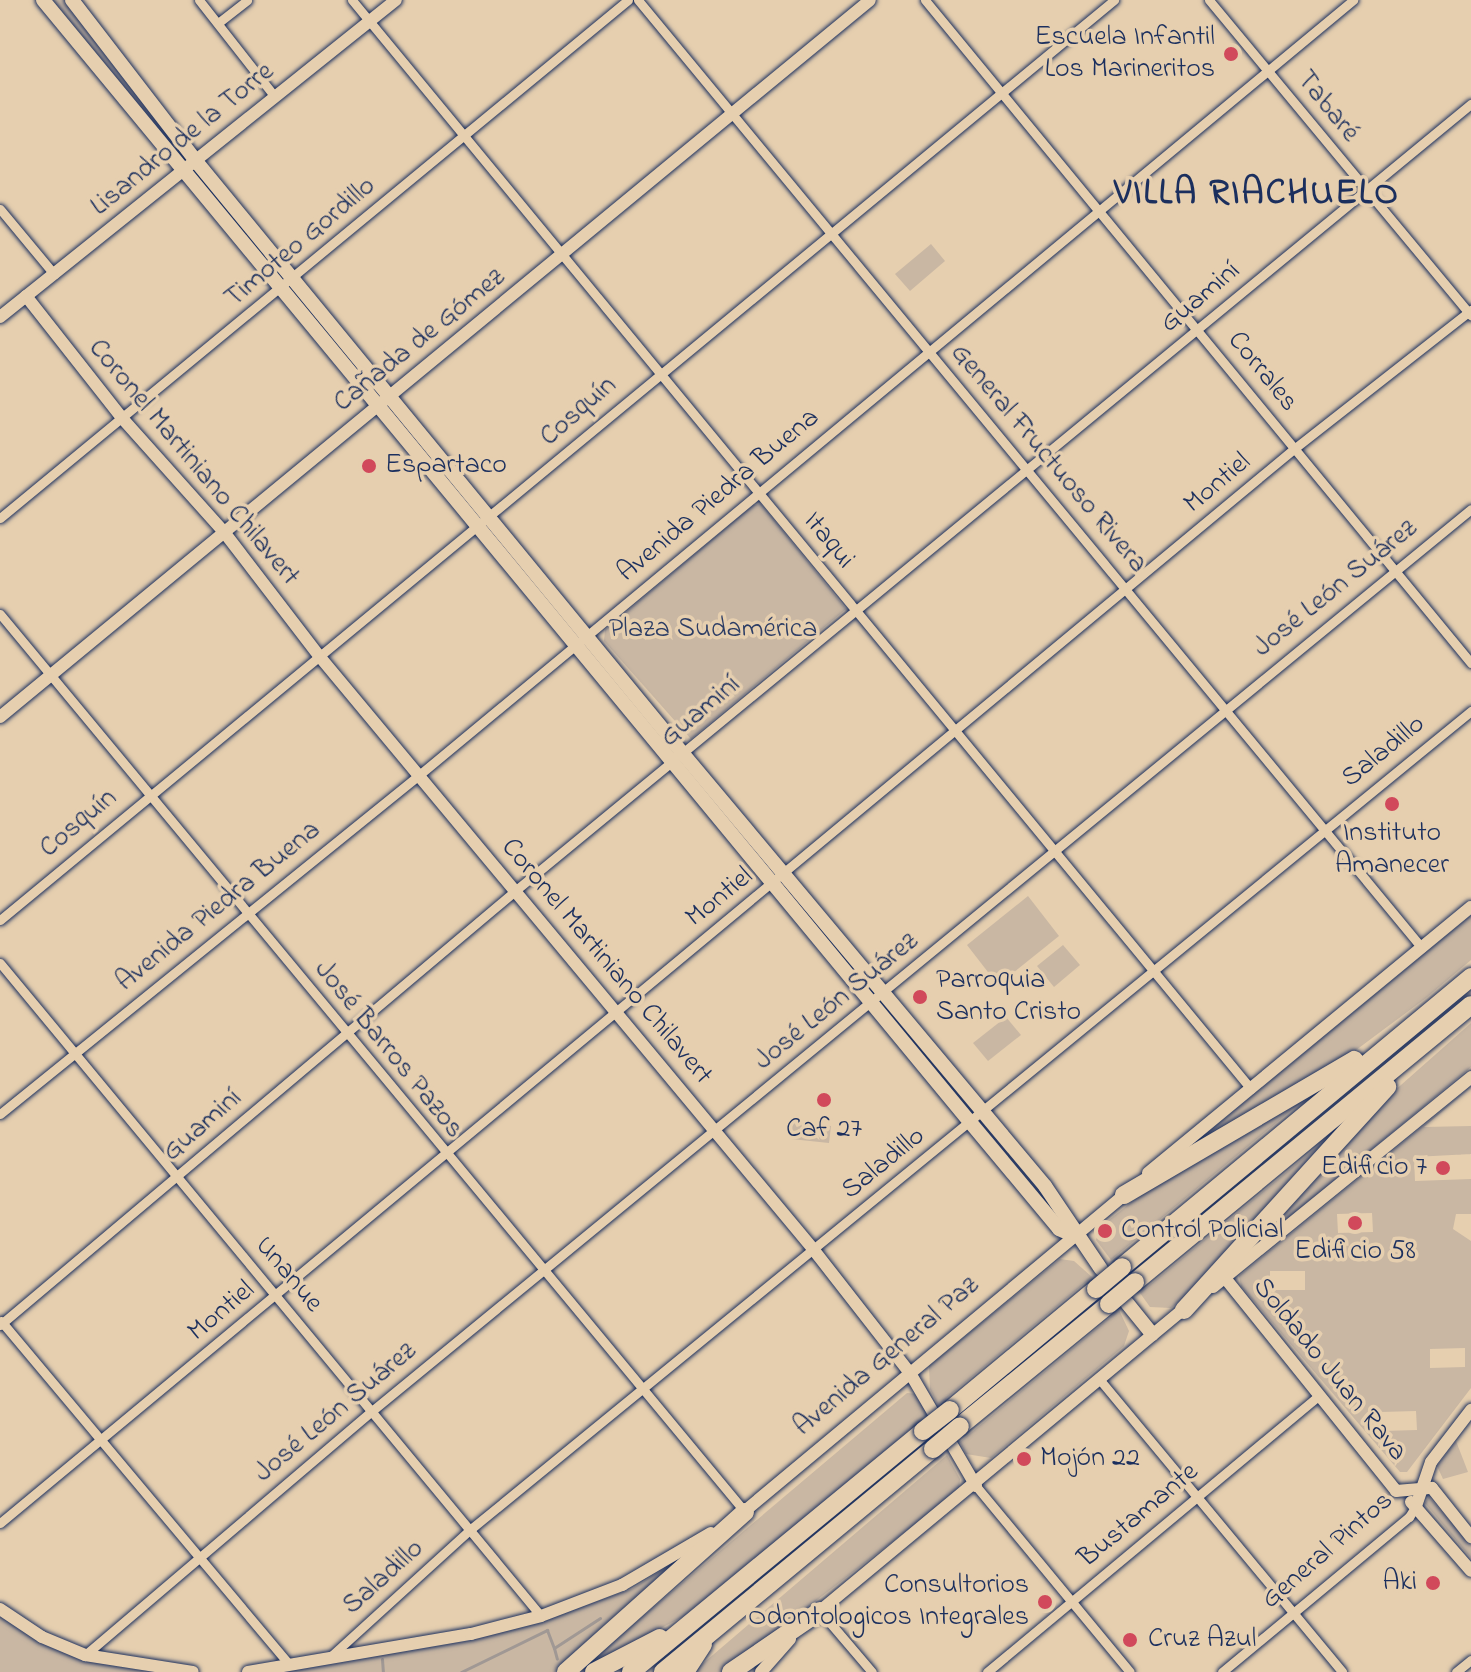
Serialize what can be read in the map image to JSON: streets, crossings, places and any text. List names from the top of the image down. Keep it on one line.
{"streets":{"street":["Tabaré","Lisandro de la Torre","Timoteo Gordillo","Guaminí","Cañada de Gómez","Corrales","Cosquín","General Fructuoso Rivera","Coronel Martiniano Chilavert","Montiel","Avenida Piedra Buena","Itaqui","José León Suárez","Saladillo","José Barros Pazos","Unanue","Avenida General Paz","Soldado Juan Rava","Bustamante","General Pintos"]},"crossings":[["Tabaré","Guaminí"],["Tabaré","Montiel"],["Tabaré","Avenida Piedra Buena"],["Lisandro de la Torre","Coronel Martiniano Chilavert"],["Lisandro de la Torre","Itaqui"],["Timoteo Gordillo","Coronel Martiniano Chilavert"],["Timoteo Gordillo","Itaqui"],["Guaminí","Corrales"],["Guaminí","General Fructuoso Rivera"],["Guaminí","Coronel Martiniano Chilavert"],["Guaminí","Itaqui"],["Guaminí","José Barros Pazos"],["Guaminí","Unanue"],["Cañada de Gómez","General Fructuoso Rivera"],["Cañada de Gómez","Coronel Martiniano Chilavert"],["Cañada de Gómez","Itaqui"],["Cañada de Gómez","José Barros Pazos"],["Corrales","Cosquín"],["Corrales","Montiel"],["Corrales","Avenida Piedra Buena"],["Corrales","José León Suárez"],["Cosquín","General Fructuoso Rivera"],["Cosquín","Coronel Martiniano Chilavert"],["Cosquín","Itaqui"],["Cosquín","José Barros Pazos"],["General Fructuoso Rivera","Montiel"],["General Fructuoso Rivera","Avenida Piedra Buena"],["General Fructuoso Rivera","José León Suárez"],["General Fructuoso Rivera","Saladillo"],["General Fructuoso Rivera","Avenida General Paz"],["Coronel Martiniano Chilavert","Montiel"],["Coronel Martiniano Chilavert","Avenida Piedra Buena"],["Coronel Martiniano Chilavert","José León Suárez"],["Coronel Martiniano Chilavert","Saladillo"],["Coronel Martiniano Chilavert","Avenida General Paz"],["Coronel Martiniano Chilavert","Bustamante"],["Montiel","Itaqui"],["Montiel","José Barros Pazos"],["Montiel","Unanue"],["Avenida Piedra Buena","Itaqui"],["Avenida Piedra Buena","José Barros Pazos"],["Avenida Piedra Buena","Unanue"],["Itaqui","José León Suárez"],["Itaqui","Saladillo"],["Itaqui","Avenida General Paz"],["José León Suárez","José Barros Pazos"],["José León Suárez","Unanue"],["Saladillo","José Barros Pazos"],["Saladillo","Unanue"],["Saladillo","Avenida General Paz"],["José Barros Pazos","Avenida General Paz"],["Unanue","Avenida General Paz"],["Soldado Juan Rava","Bustamante"],["Soldado Juan Rava","General Pintos"]],"districts":["VILLA RIACHUELO"],"parks":["Plaza Sudamérica"],"places":["Escuela Infantil Los Marineritos","Espartaco","Instituto Amanecer","Parroquia Santo Cristo","Caf 27","Edificio 7","Edificio 58","Control Policial","Mojón 22","Aki","Consultorios Odontologicos Integrales","Cruz Azul"]}
